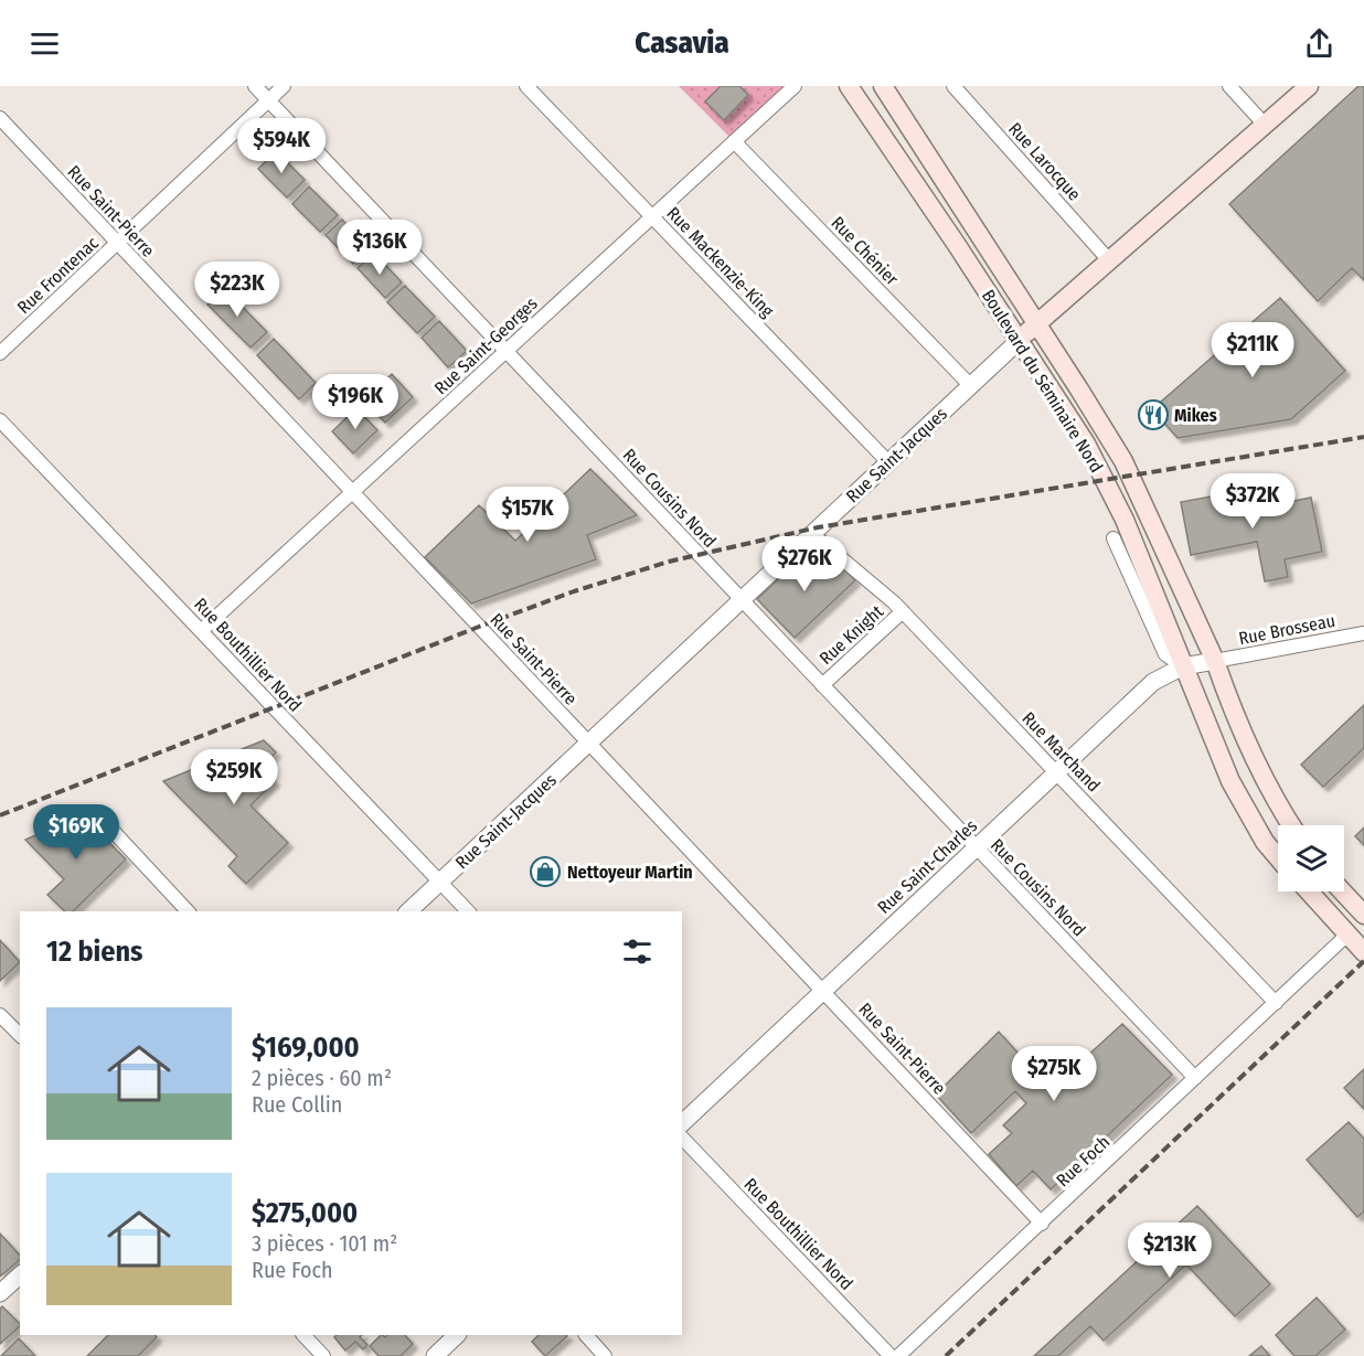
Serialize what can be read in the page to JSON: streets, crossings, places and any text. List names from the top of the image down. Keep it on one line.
{"streets":{"main road":["Boulevard du Séminaire Nord","Rue Saint-Jacques"],"street":["Rue Larocque","Rue Saint-Pierre","Rue Chénier","Rue Mackenzie-King","Rue Frontenac","Rue Saint-Georges","Rue Cousins Nord","Rue Brosseau","Rue Knight","Rue Bouthillier Nord","Rue Marchand","Rue Saint-Charles","Rue Foch"]},"crossings":[["Rue Larocque","Rue Saint-Jacques"],["Rue Saint-Pierre","Rue Frontenac"],["Rue Saint-Pierre","Rue Saint-Georges"],["Rue Saint-Pierre","Rue Saint-Jacques"],["Rue Saint-Pierre","Rue Saint-Charles"],["Rue Saint-Pierre","Rue Foch"],["Rue Chénier","Rue Saint-Georges"],["Rue Chénier","Rue Saint-Jacques"],["Rue Mackenzie-King","Rue Saint-Georges"],["Rue Mackenzie-King","Rue Saint-Jacques"],["Rue Frontenac","Rue Cousins Nord"],["Rue Saint-Georges","Rue Cousins Nord"],["Rue Saint-Georges","Rue Bouthillier Nord"],["Boulevard du Séminaire Nord","Rue Saint-Jacques"],["Boulevard du Séminaire Nord","Rue Brosseau"],["Boulevard du Séminaire Nord","Rue Saint-Charles"],["Rue Saint-Jacques","Rue Cousins Nord"],["Rue Saint-Jacques","Rue Bouthillier Nord"],["Rue Saint-Jacques","Rue Marchand"],["Rue Cousins Nord","Rue Knight"],["Rue Cousins Nord","Rue Saint-Charles"],["Rue Cousins Nord","Rue Foch"],["Rue Brosseau","Rue Saint-Charles"],["Rue Knight","Rue Marchand"],["Rue Marchand","Rue Saint-Charles"],["Rue Marchand","Rue Foch"]],"places":{"restaurant":["Mikes"],"shop":["Nettoyeur Martin"]},"page":{"header":"Casavia","price":["$594K","$136K","$223K","$211K","$196K","$372K","$157K","$276K","$259K","$169K","$275K","$213K"],"heading":"12 biens","list":[{"name":"$169,000","note":"2 pièces · 60 m² · Rue Collin"},{"name":"$275,000","note":"3 pièces · 101 m² · Rue Foch"}]}}
